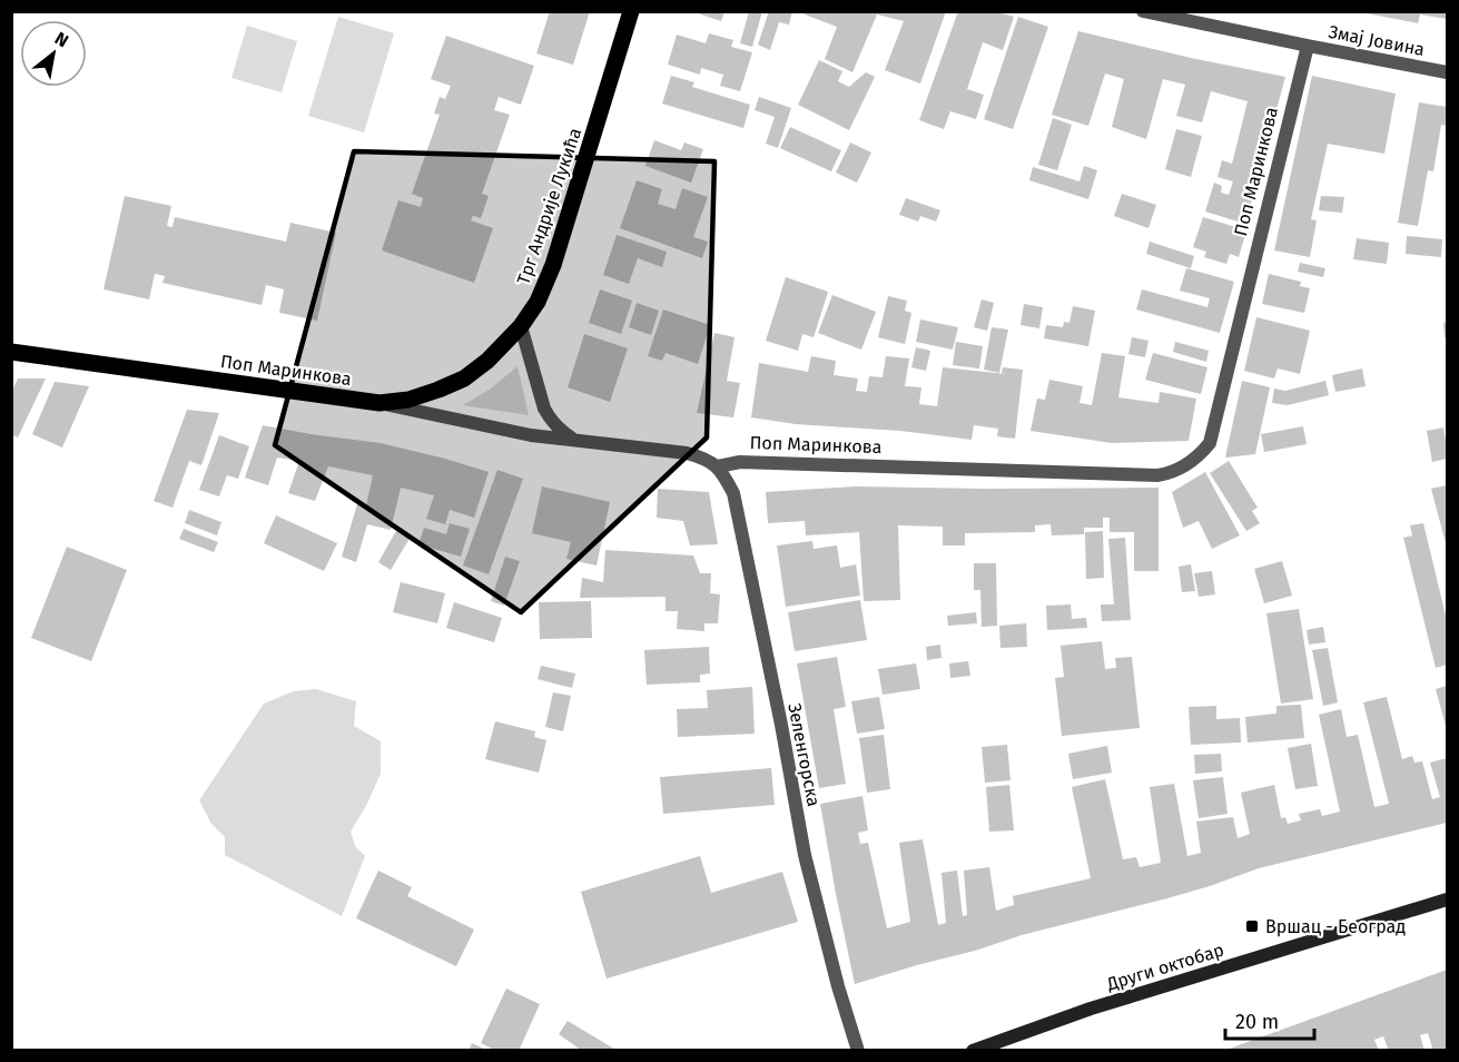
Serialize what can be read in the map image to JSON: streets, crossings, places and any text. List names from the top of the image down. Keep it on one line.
{"streets":{"main road":["Поп Маринкова","Трг Андрије Лукића","Други октобар"],"street":["Змај Јовина","Зеленгорска"]},"crossings":[["Змај Јовина","Поп Маринкова"],["Поп Маринкова","Трг Андрије Лукића"],["Поп Маринкова","Зеленгорска"]],"places":{"transit":["Вршац - Београд"]},"scale_bar":"20 m","north":"top right"}
